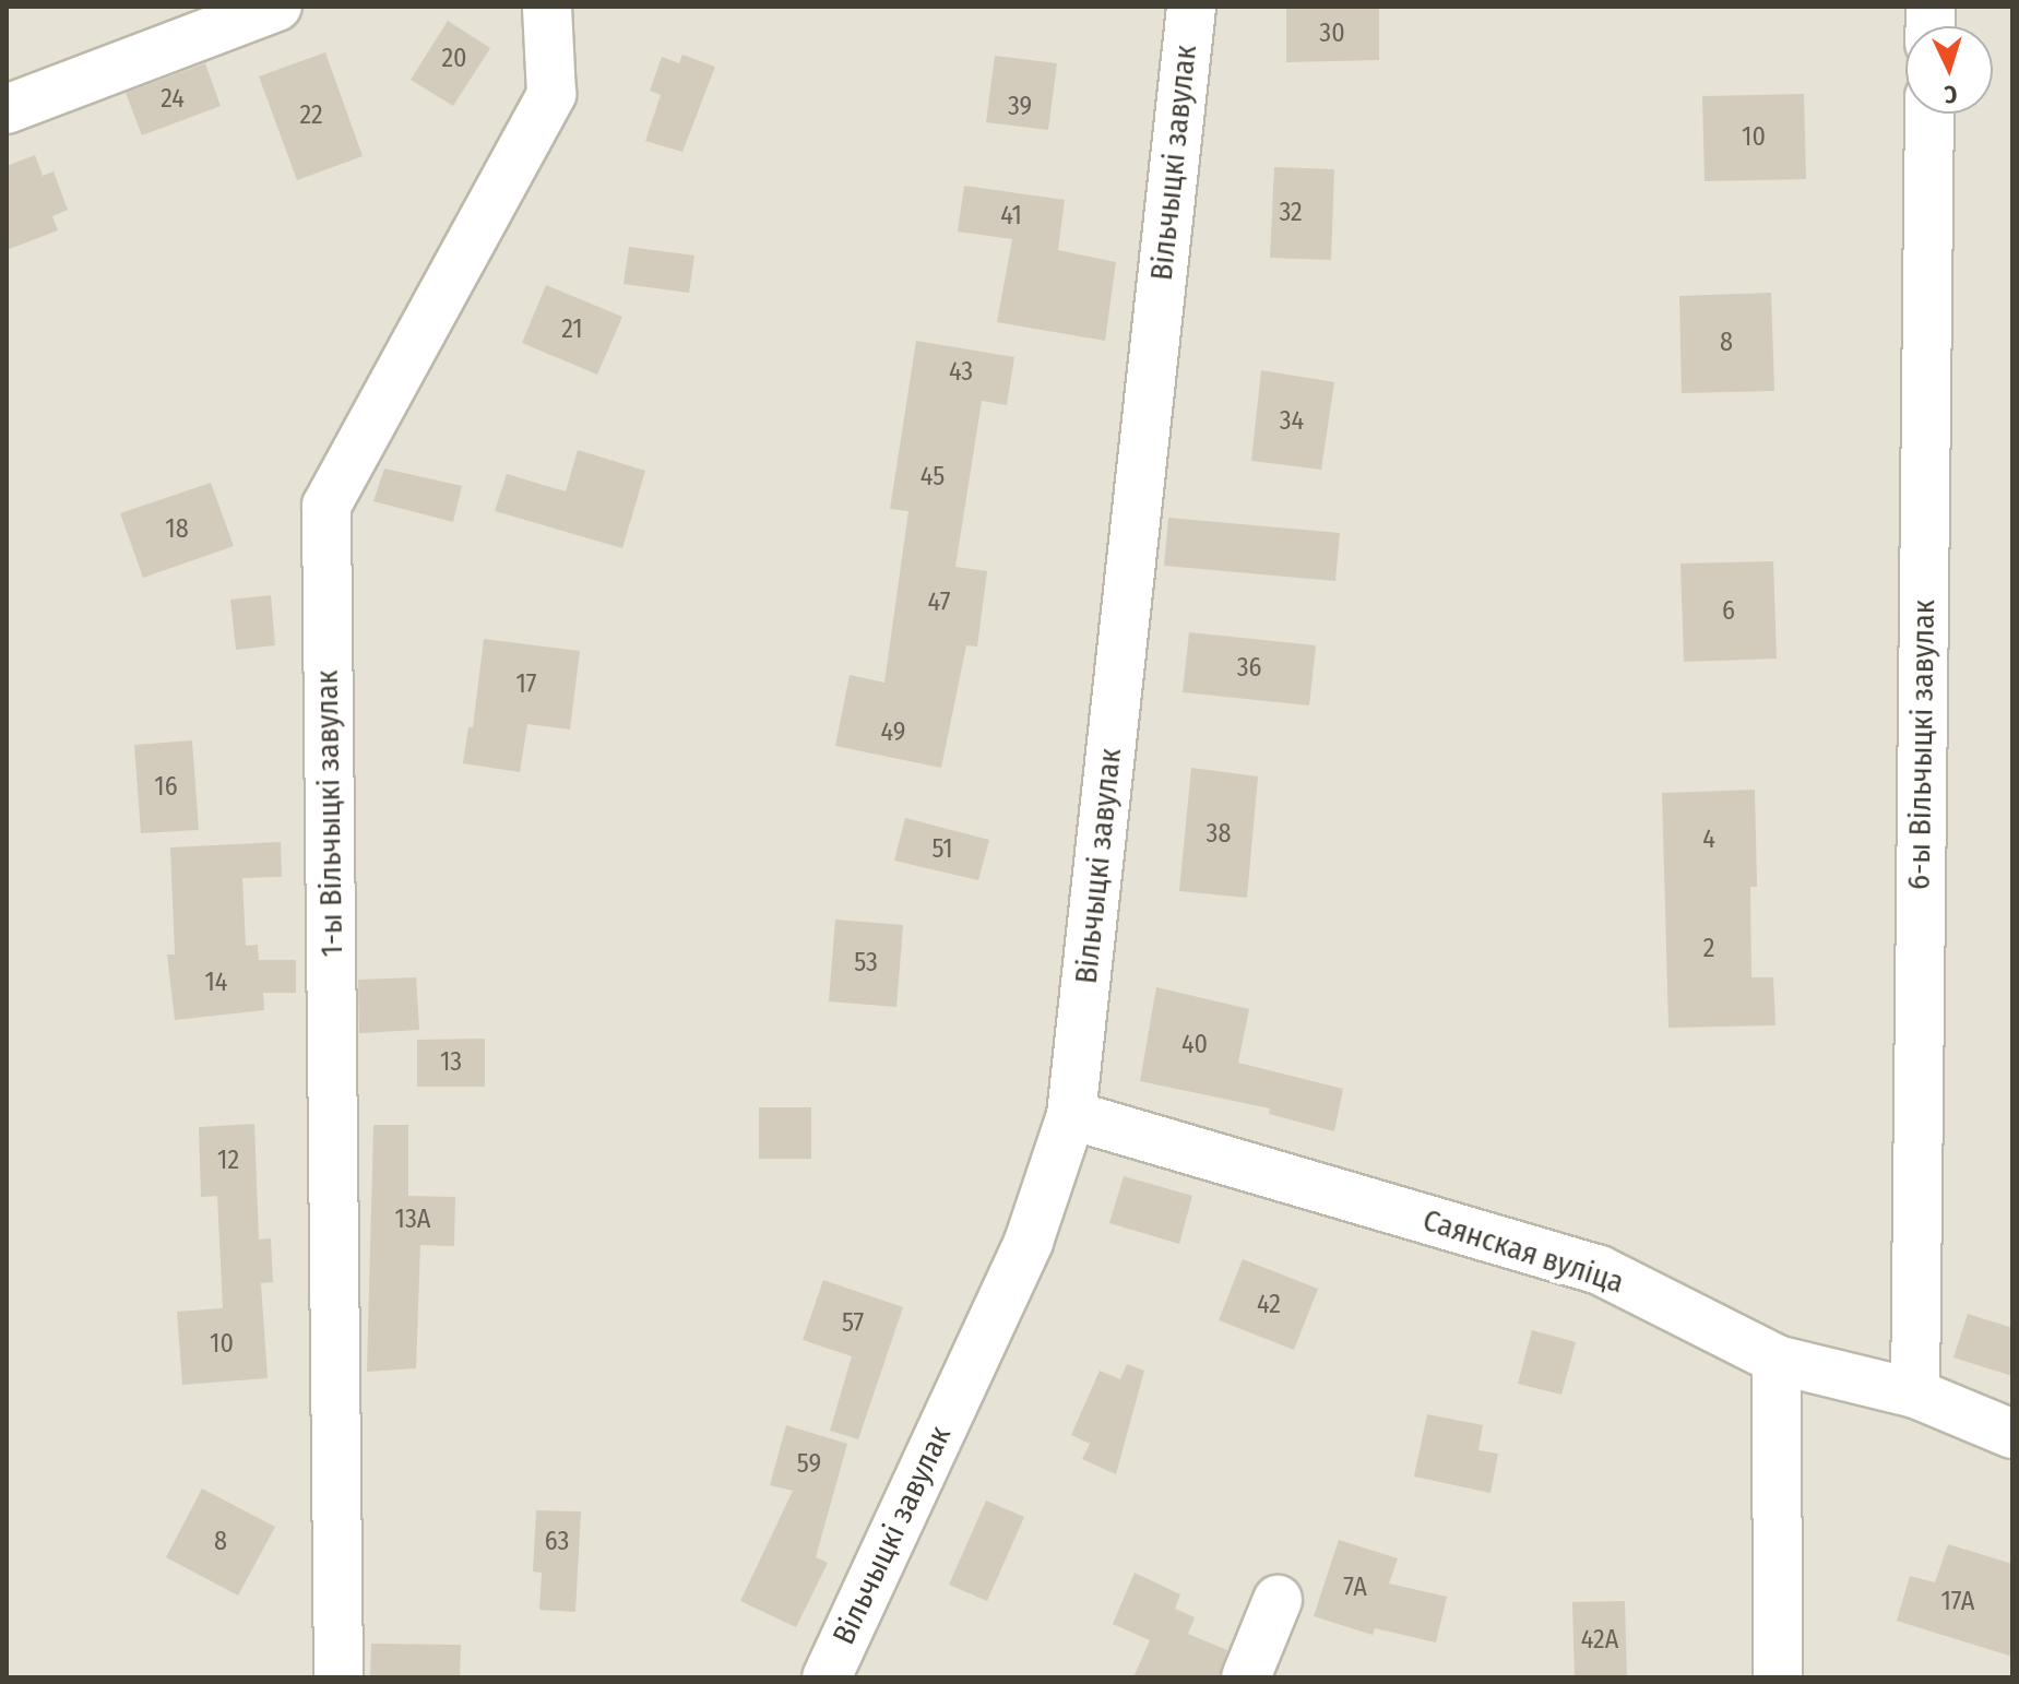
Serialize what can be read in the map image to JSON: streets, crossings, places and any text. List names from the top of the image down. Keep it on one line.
{"streets":{"street":["Вільчыцкі завулак","6-ы Вільчыцкі завулак","1-ы Вільчыцкі завулак","Саянская вуліца"]},"crossings":[["Вільчыцкі завулак","Саянская вуліца"],["6-ы Вільчыцкі завулак","Саянская вуліца"]],"house_numbers":["30","20","24","39","22","10","32","41","21","8","43","34","45","18","47","6","36","17","49","16","38","4","51","2","53","14","40","13","12","13А","42","57","10","59","8","63","7А","17А","42А"],"north":"bottom"}
